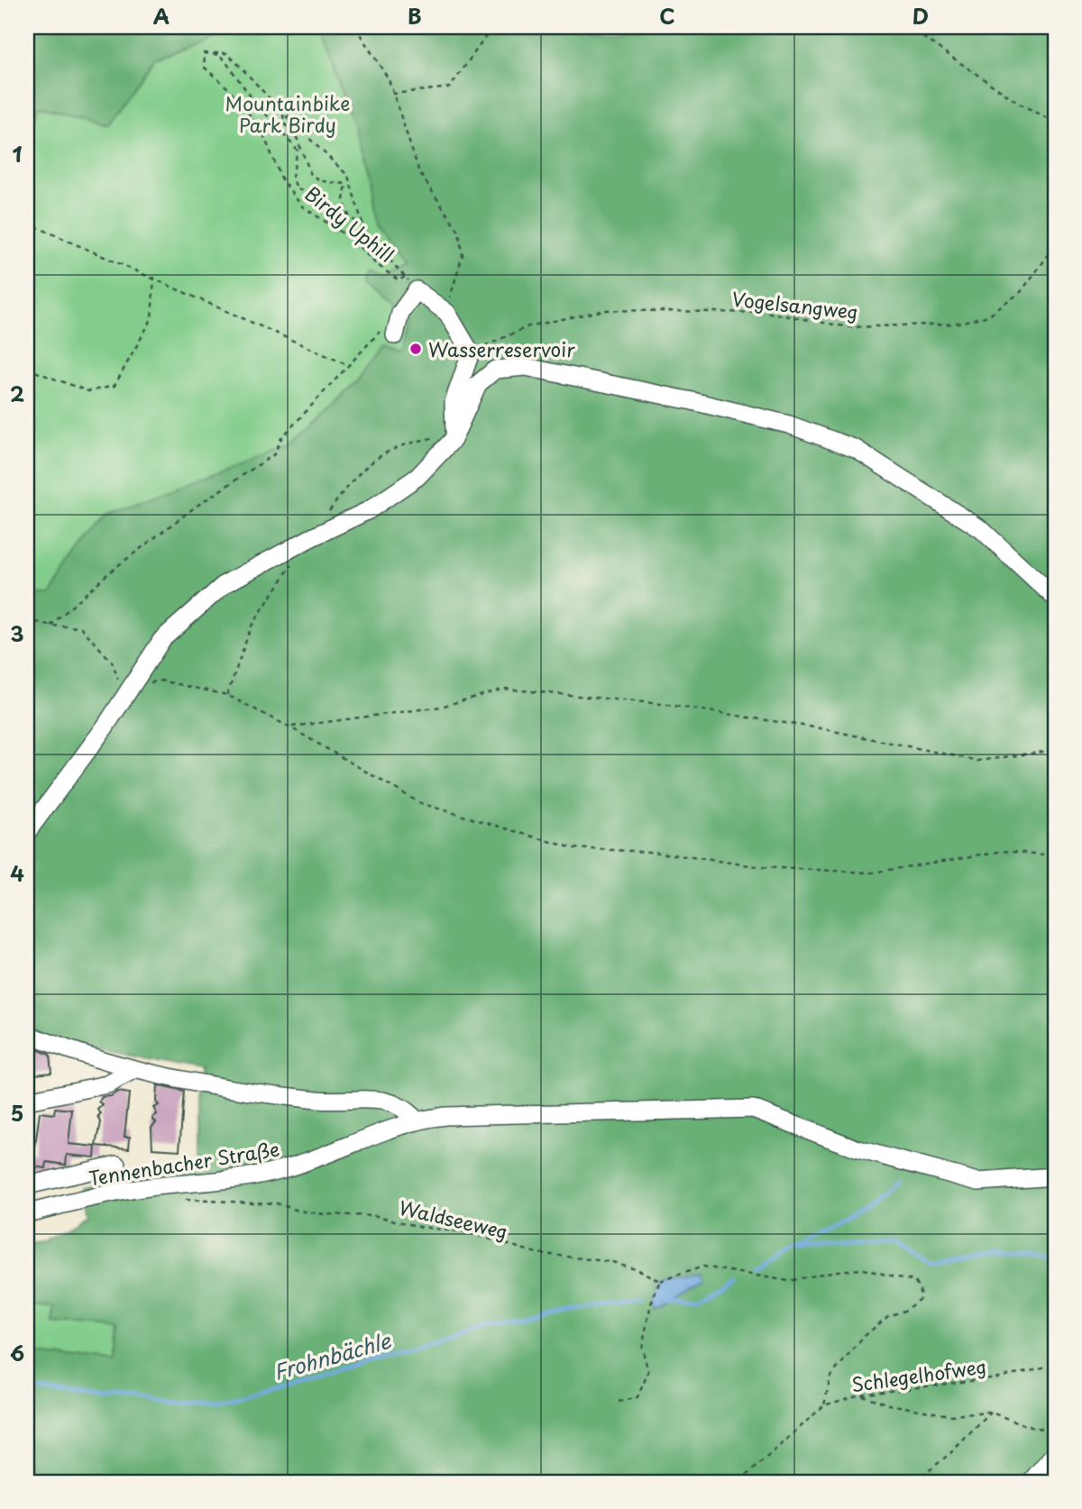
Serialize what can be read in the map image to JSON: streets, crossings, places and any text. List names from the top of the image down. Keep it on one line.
{"streets":{"street":["Tennenbacher Straße"],"path":["Birdy Uphill","Vogelsangweg","Waldseeweg","Schlegelhofweg"]},"water":["Frohnbächle"],"parks":["Mountainbike Park Birdy"],"places":["Wasserreservoir"],"grid":{"columns":["A","B","C","D"],"rows":["1","2","3","4","5","6"]}}
